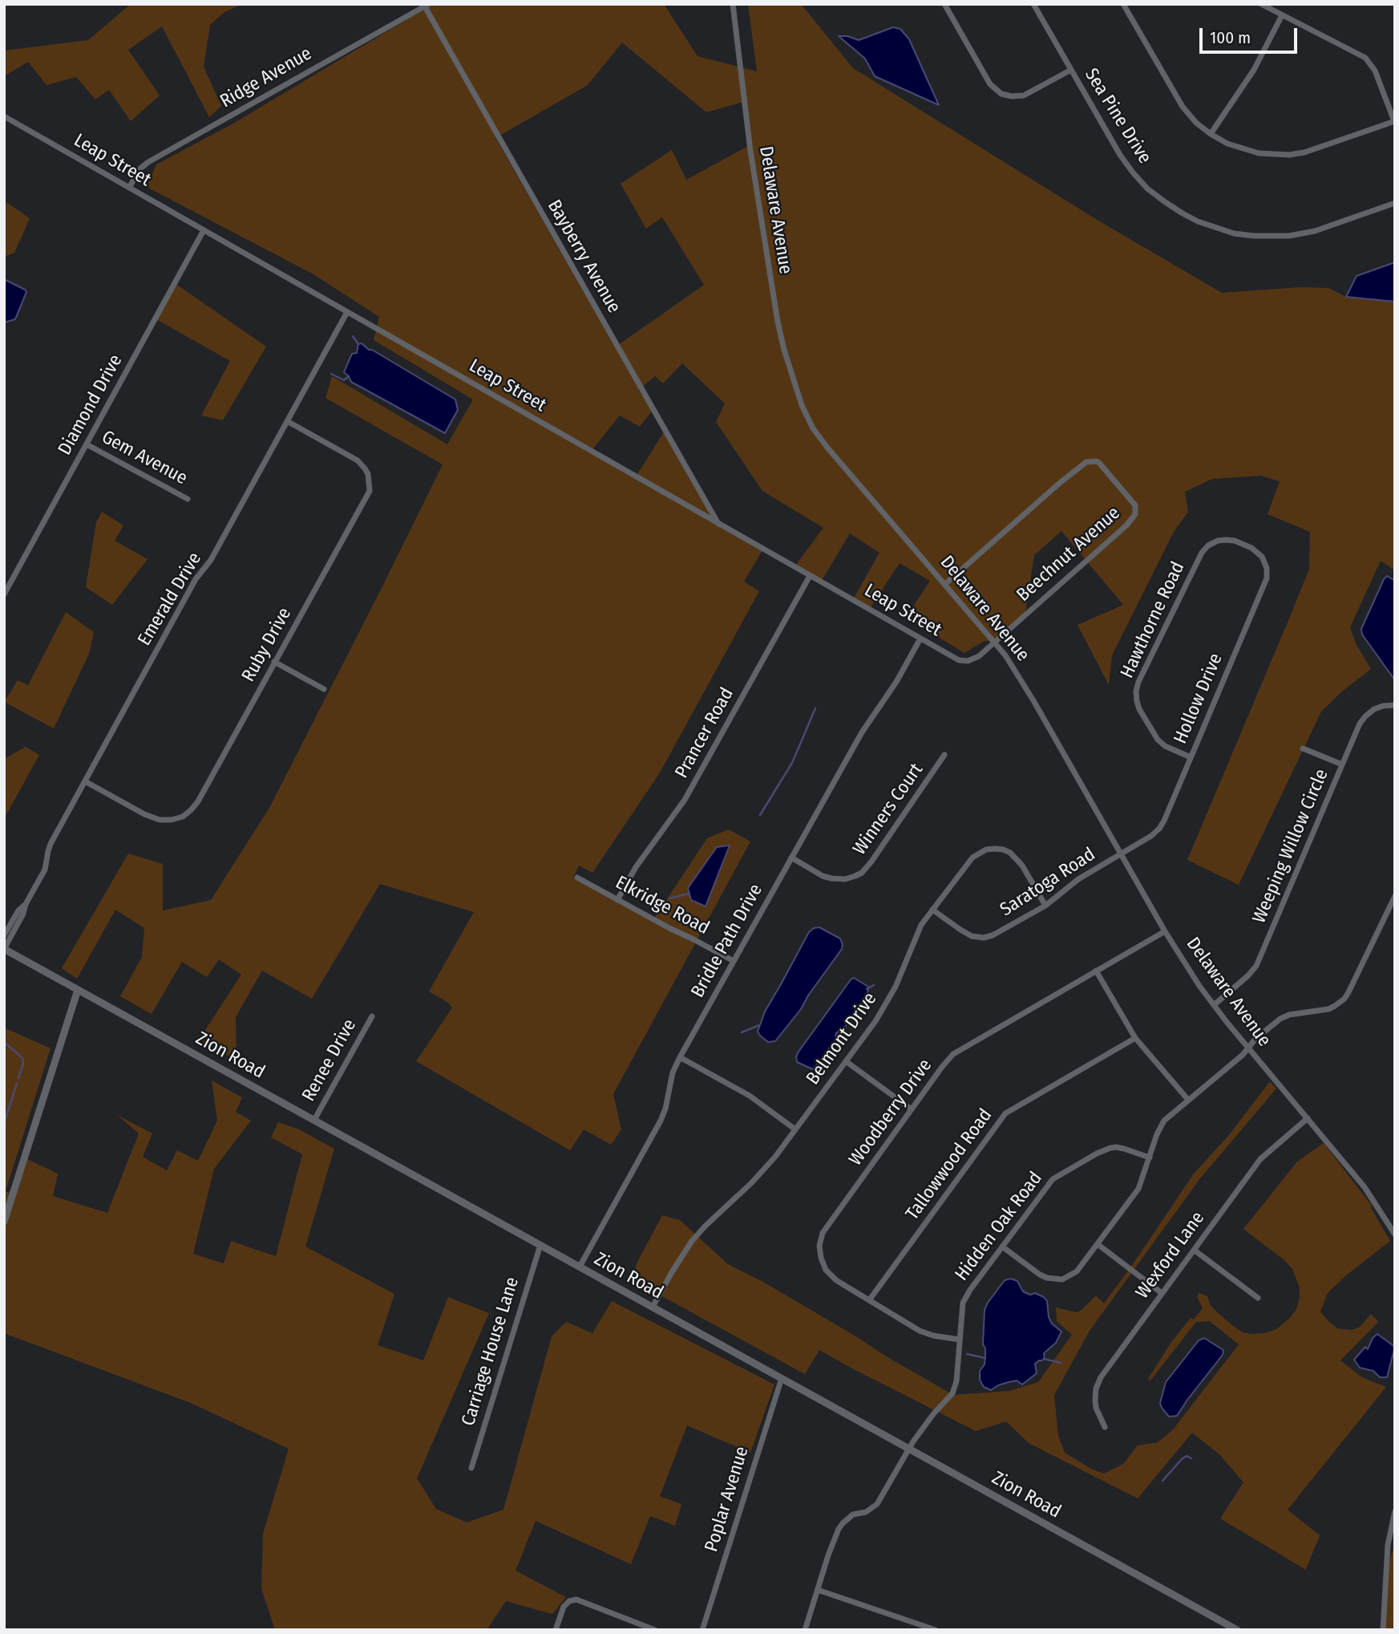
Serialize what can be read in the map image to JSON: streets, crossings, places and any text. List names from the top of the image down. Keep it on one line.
{"streets":{"street":["Ridge Avenue","Sea Pine Drive","Leap Street","Delaware Avenue","Bayberry Avenue","Diamond Drive","Gem Avenue","Beechnut Avenue","Emerald Drive","Hawthorne Road","Ruby Drive","Hollow Drive","Prancer Road","Winners Court","Weeping Willow Circle","Saratoga Road","Elkridge Road","Bridle Path Drive","Belmont Drive","Zion Road","Renee Drive","Woodberry Drive","Tallowwood Road","Hidden Oak Road","Wexford Lane","Carriage House Lane","Poplar Avenue"]},"crossings":[["Ridge Avenue","Leap Street"],["Ridge Avenue","Bayberry Avenue"],["Leap Street","Delaware Avenue"],["Leap Street","Bayberry Avenue"],["Leap Street","Diamond Drive"],["Leap Street","Beechnut Avenue"],["Leap Street","Emerald Drive"],["Leap Street","Prancer Road"],["Leap Street","Bridle Path Drive"],["Delaware Avenue","Beechnut Avenue"],["Delaware Avenue","Hollow Drive"],["Delaware Avenue","Weeping Willow Circle"],["Delaware Avenue","Saratoga Road"],["Delaware Avenue","Woodberry Drive"],["Delaware Avenue","Wexford Lane"],["Diamond Drive","Gem Avenue"],["Emerald Drive","Ruby Drive"],["Emerald Drive","Zion Road"],["Hawthorne Road","Hollow Drive"],["Hollow Drive","Saratoga Road"],["Prancer Road","Elkridge Road"],["Winners Court","Bridle Path Drive"],["Saratoga Road","Belmont Drive"],["Elkridge Road","Bridle Path Drive"],["Bridle Path Drive","Zion Road"],["Belmont Drive","Zion Road"],["Zion Road","Renee Drive"],["Zion Road","Hidden Oak Road"],["Zion Road","Carriage House Lane"],["Zion Road","Poplar Avenue"],["Woodberry Drive","Tallowwood Road"],["Woodberry Drive","Hidden Oak Road"]],"scale_bar":"100 m"}
